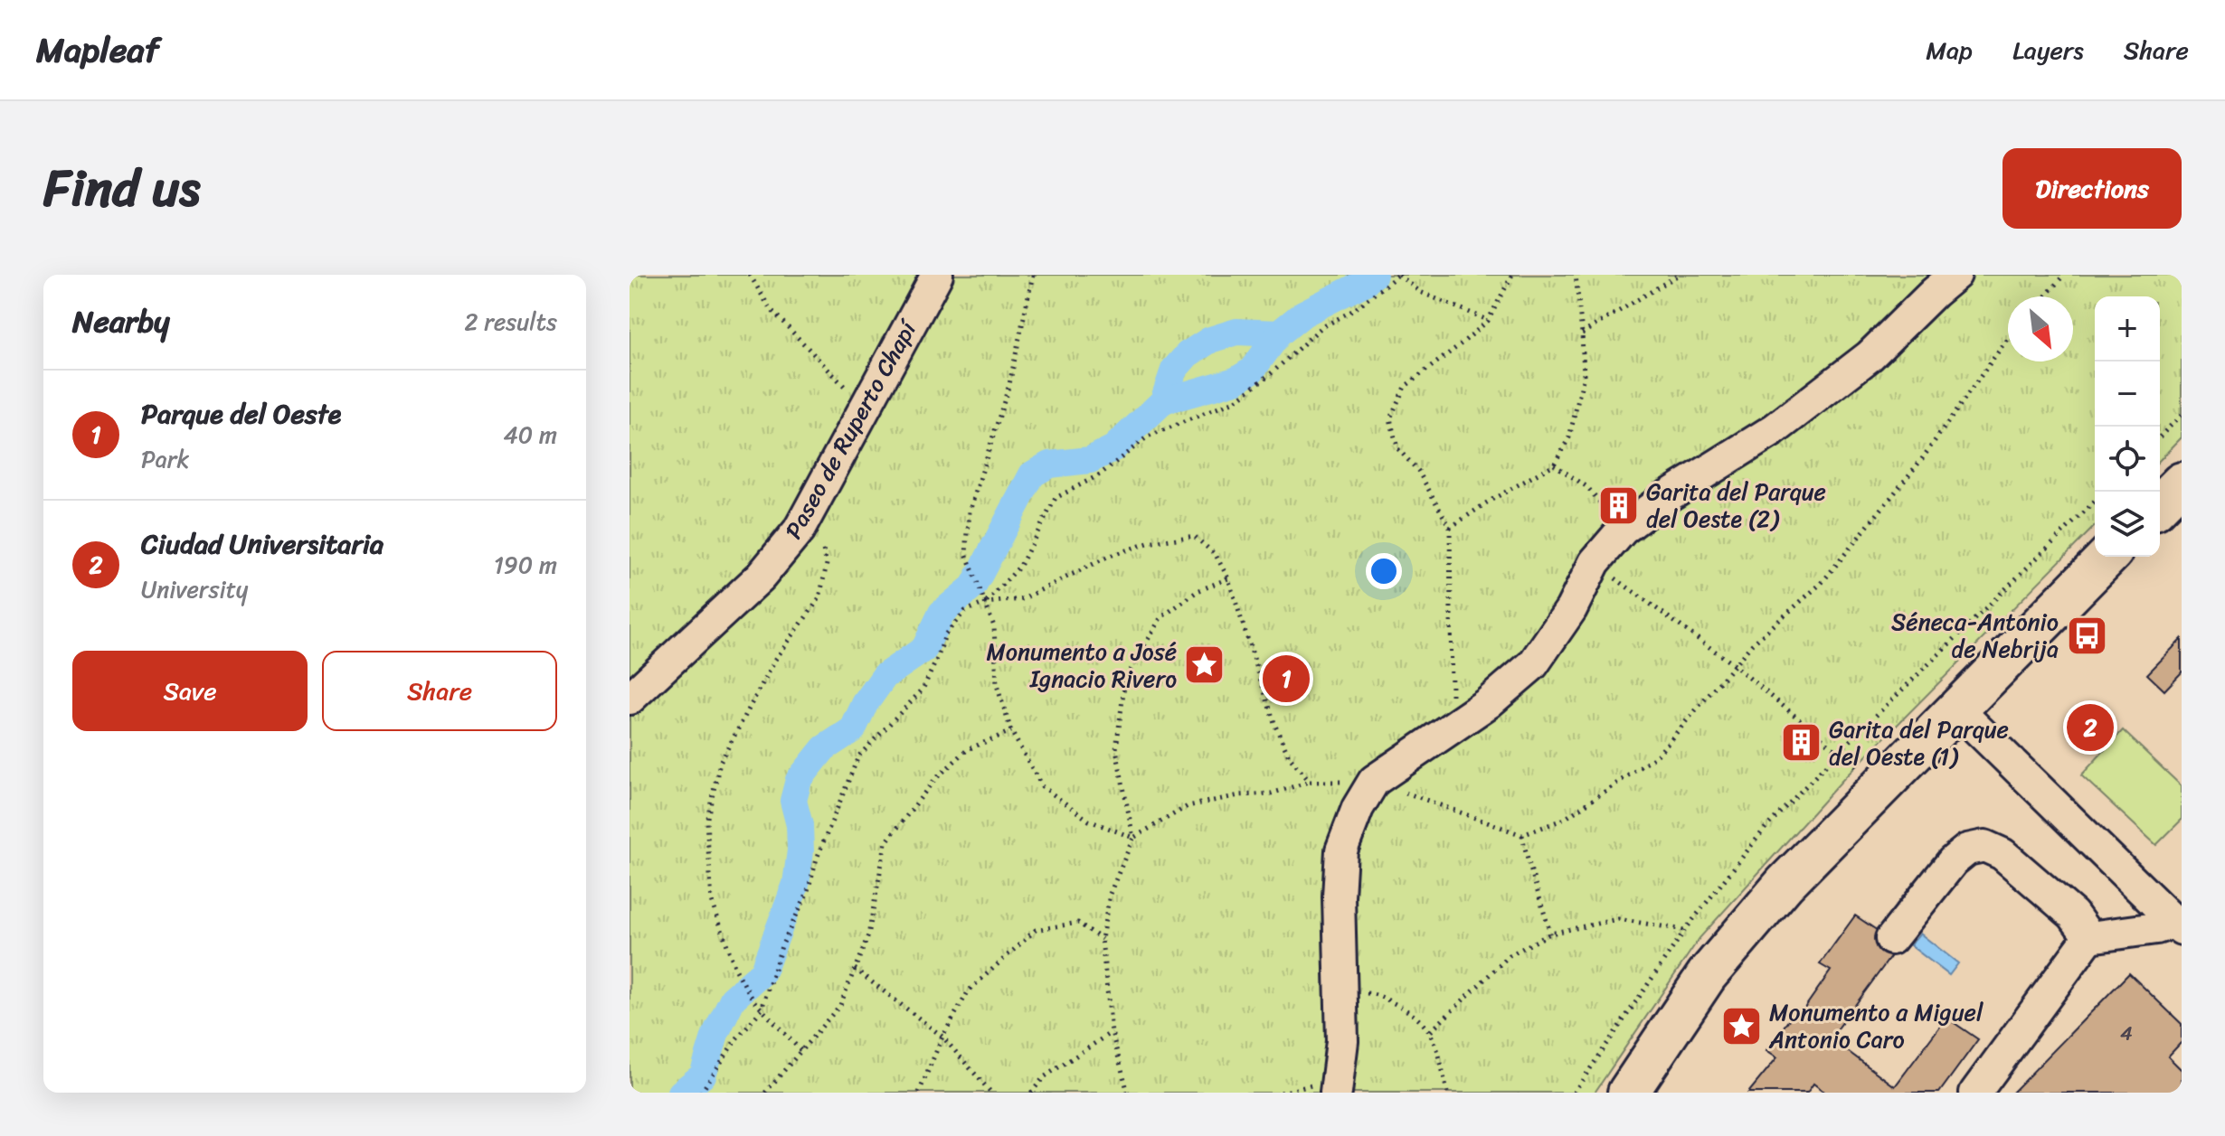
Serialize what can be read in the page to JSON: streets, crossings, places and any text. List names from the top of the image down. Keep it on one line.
{"streets":{"street":["Paseo de Ruperto Chapí"]},"places":{"building":["Garita del Parque del Oeste (2)","Garita del Parque del Oeste (1)"],"bus stop":["Séneca-Antonio de Nebrija"],"place":["Monumento a José Ignacio Rivero","Monumento a Miguel Antonio Caro"]},"house_numbers":["4"],"north":"bottom right","page":{"header":"Mapleaf","nav":["Map","Layers","Share"],"title":"Find us","buttons":["Directions",["Save","Share"]],"heading":["Nearby","2 results"],"map_buttons":["+","−"],"list":[{"mark":"1","name":"Parque del Oeste","note":"Park","value":"40 m"},{"mark":"2","name":"Ciudad Universitaria","note":"University","value":"190 m"}],"pins":["1","2"]}}
